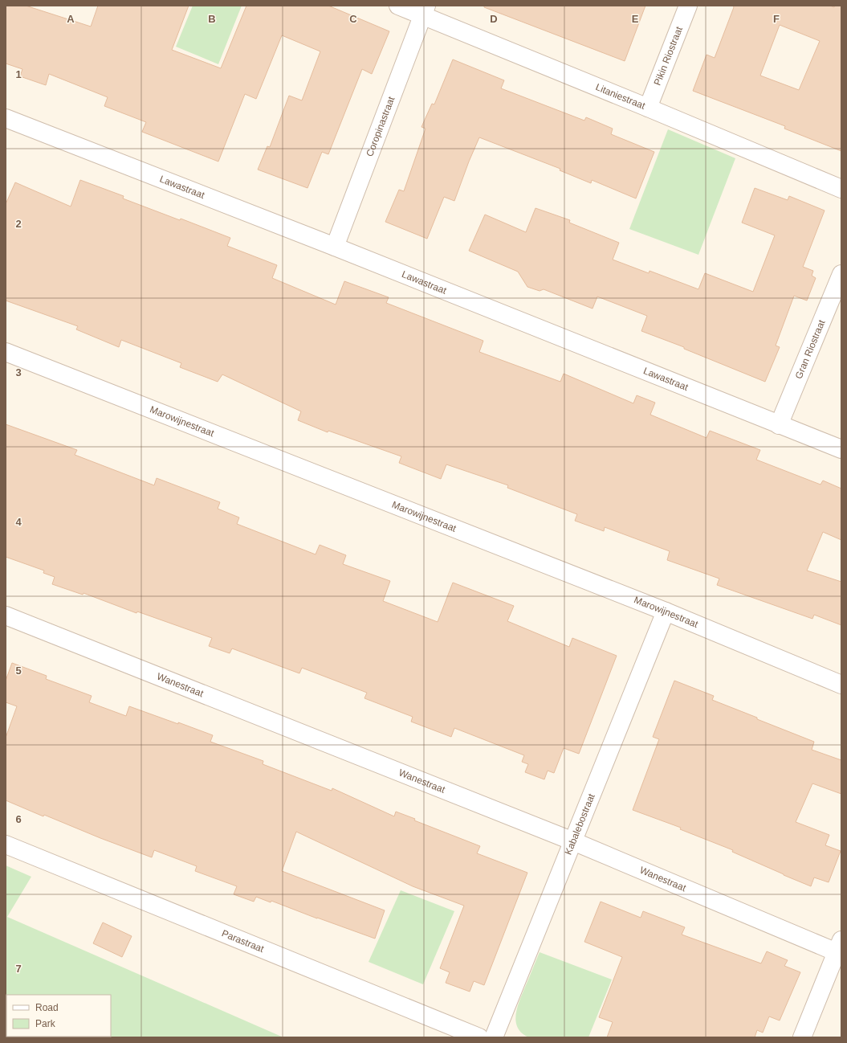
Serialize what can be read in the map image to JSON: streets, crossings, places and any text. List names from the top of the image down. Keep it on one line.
{"streets":{"street":["Pikin Riostraat","Litaniestraat","Coropinastraat","Lawastraat","Gran Riostraat","Marowijnestraat","Wanestraat","Kabalebostraat","Parastraat"]},"crossings":[["Pikin Riostraat","Litaniestraat"],["Litaniestraat","Coropinastraat"],["Coropinastraat","Lawastraat"],["Lawastraat","Gran Riostraat"],["Marowijnestraat","Kabalebostraat"],["Wanestraat","Kabalebostraat"]],"legend":["Road","Park"],"grid":{"columns":["A","B","C","D","E","F"],"rows":["1","2","3","4","5","6","7"]}}
